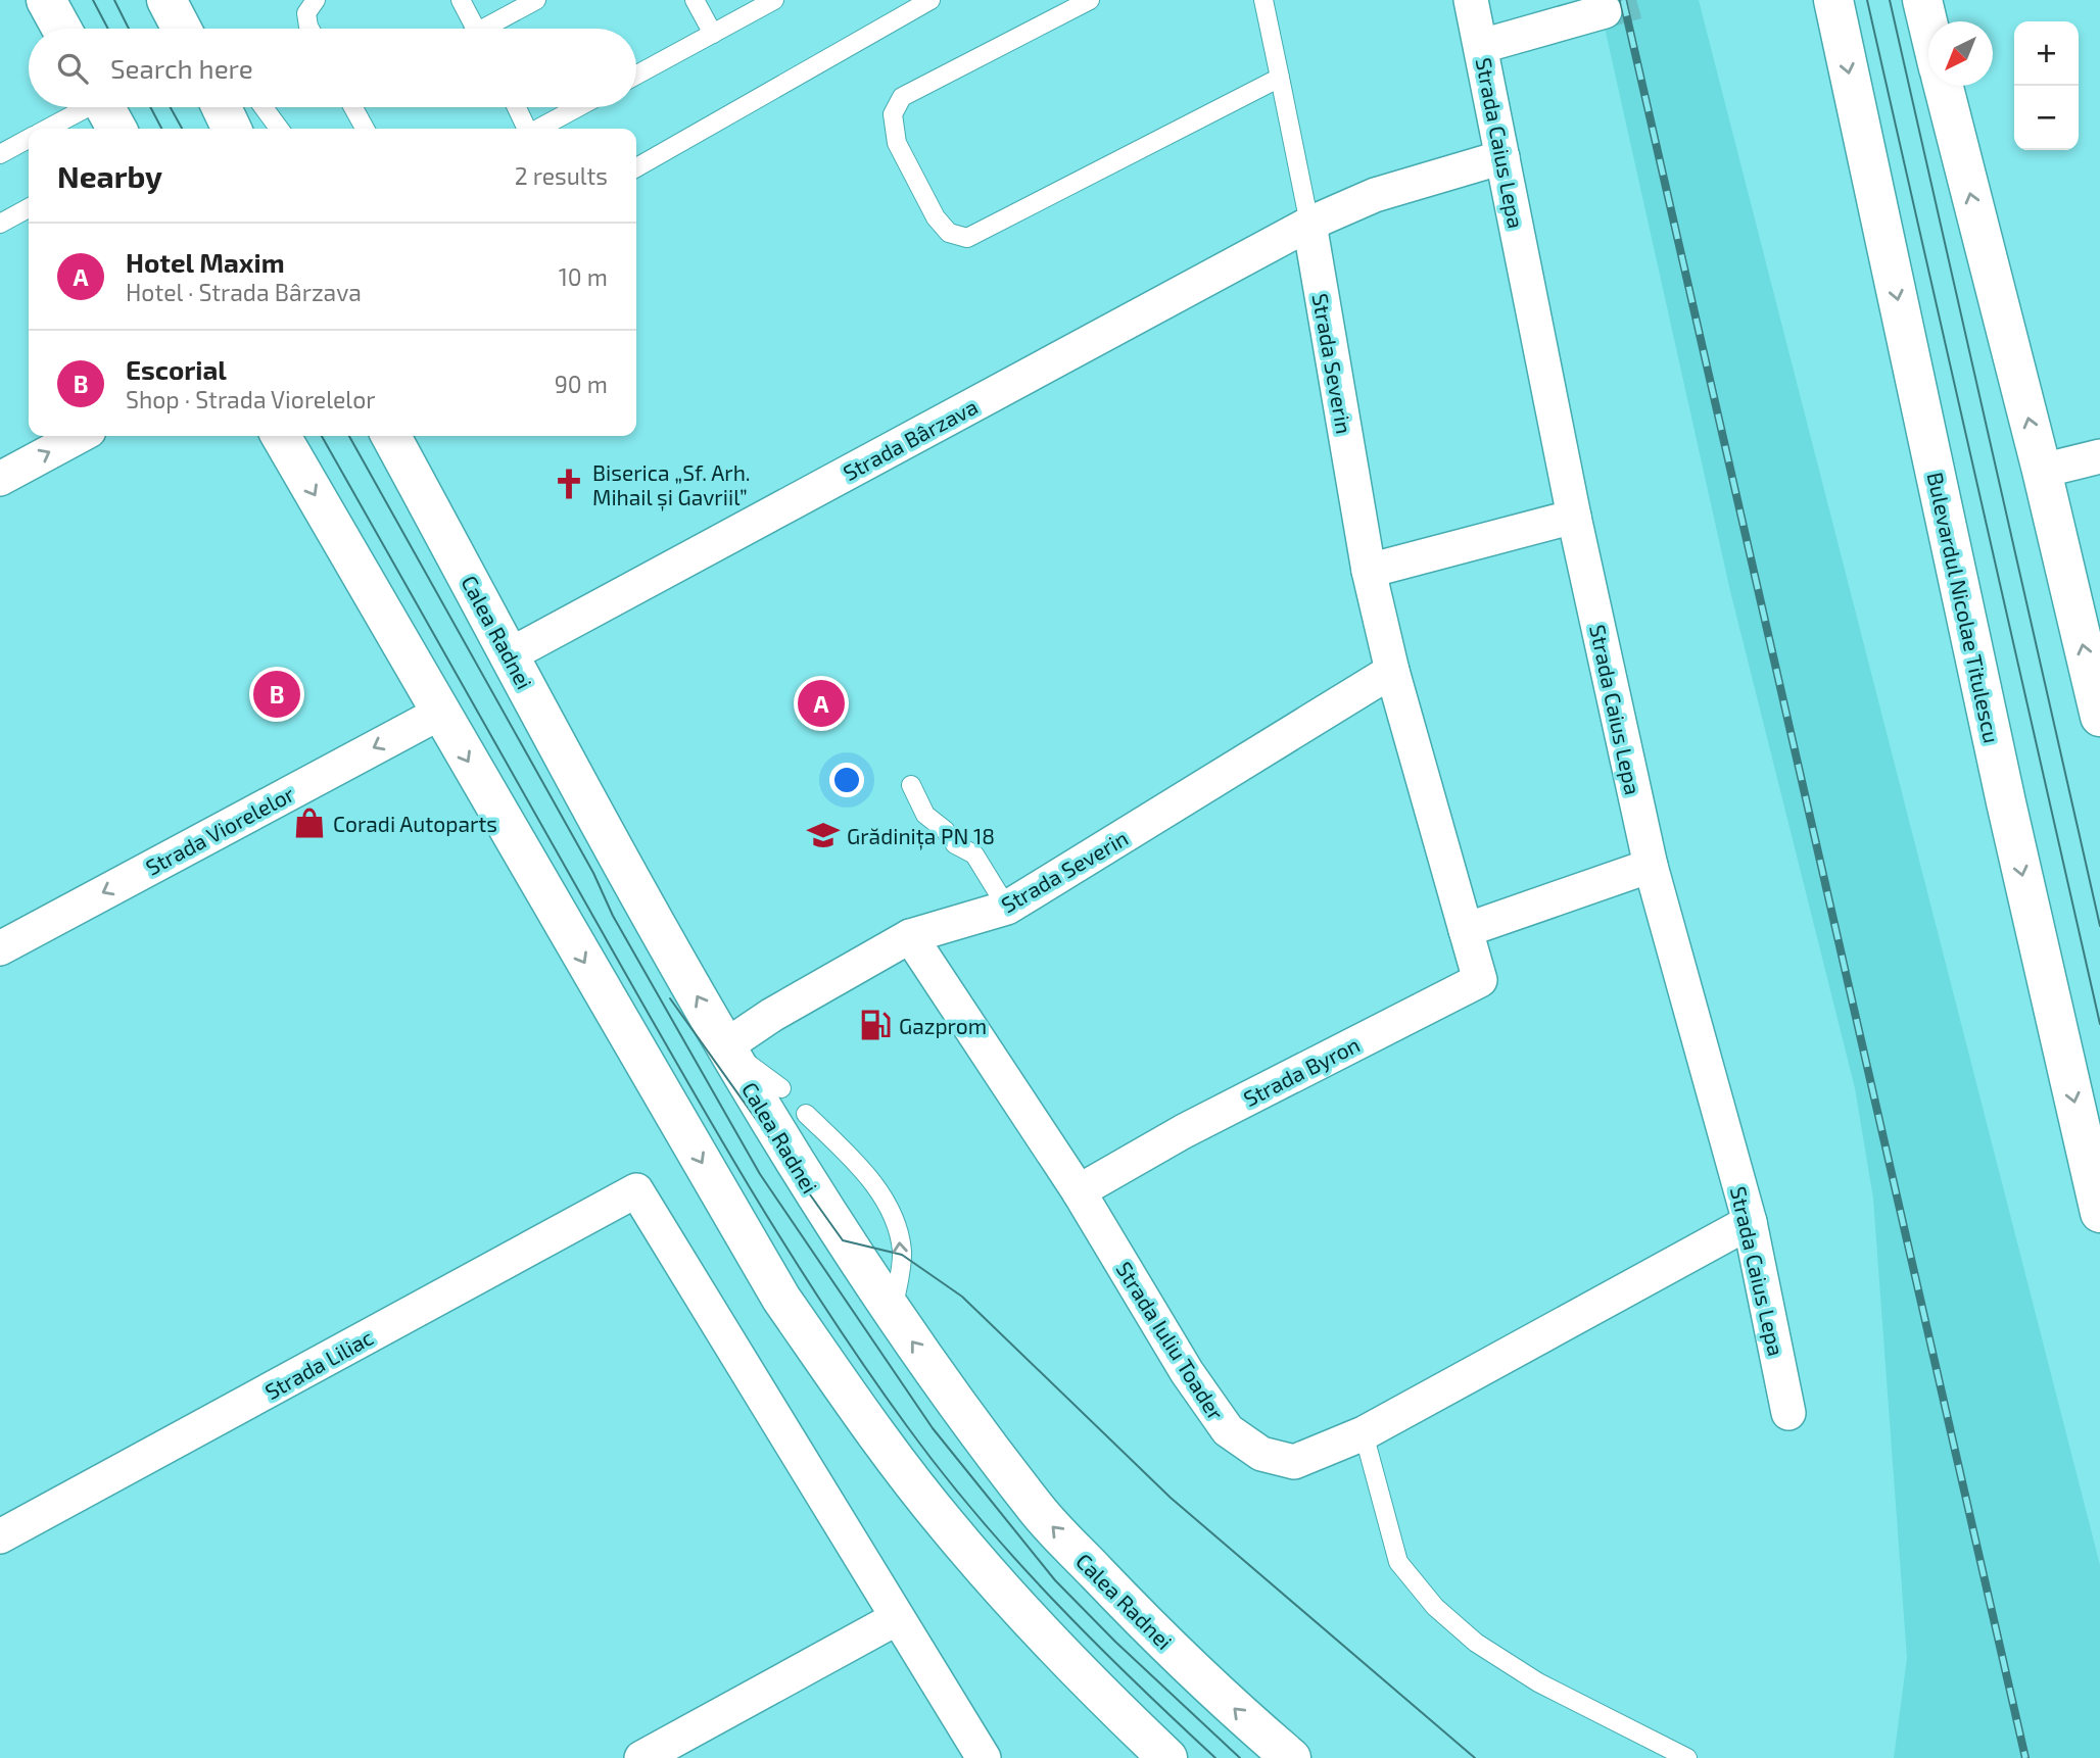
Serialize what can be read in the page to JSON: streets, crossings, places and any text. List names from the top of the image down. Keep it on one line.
{"streets":{"main road":["Bulevardul Nicolae Titulescu","Calea Radnei"],"street":["Strada Caius Lepa","Strada Severin","Strada Bârzava","Strada Viorelelor","Strada Byron","Strada Iuliu Toader","Strada Liliac"]},"crossings":[["Strada Caius Lepa","Strada Bârzava"],["Strada Caius Lepa","Strada Iuliu Toader"],["Strada Severin","Strada Bârzava"],["Strada Severin","Calea Radnei"],["Strada Severin","Strada Byron"],["Strada Severin","Strada Iuliu Toader"],["Strada Bârzava","Calea Radnei"],["Strada Byron","Strada Iuliu Toader"]],"one_way":["Strada Viorelelor"],"places":{"church":["Biserica „Sf. Arh. Mihail și Gavriil”"],"shop":["Coradi Autoparts"],"school or university":["Grădinița PN 18"],"fuel station":["Gazprom"]},"north":"bottom left","page":{"map_buttons":["+","−"],"search":"Search here","heading":["Nearby","2 results"],"list":[{"mark":"A","name":"Hotel Maxim","note":"Hotel · Strada Bârzava","value":"10 m"},{"mark":"B","name":"Escorial","note":"Shop · Strada Viorelelor","value":"90 m"}],"pins":["B","A"]}}
